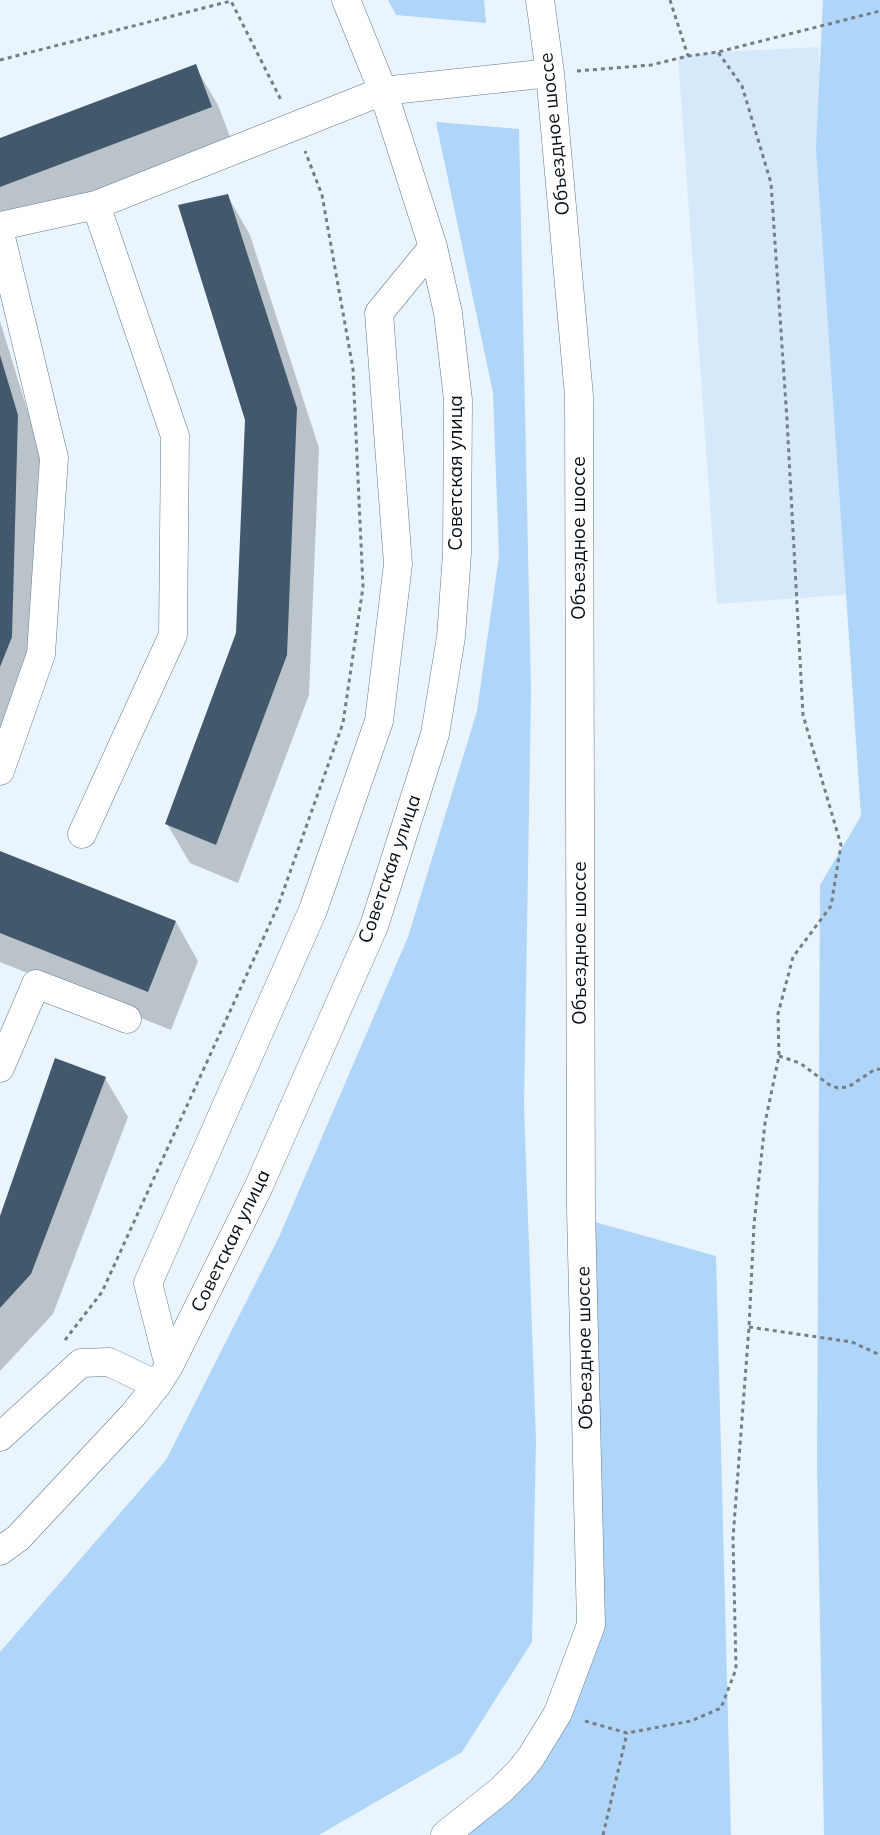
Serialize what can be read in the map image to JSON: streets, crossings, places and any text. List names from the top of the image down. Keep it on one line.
{"streets":{"street":["Объездное шоссе","Советская улица"]}}
